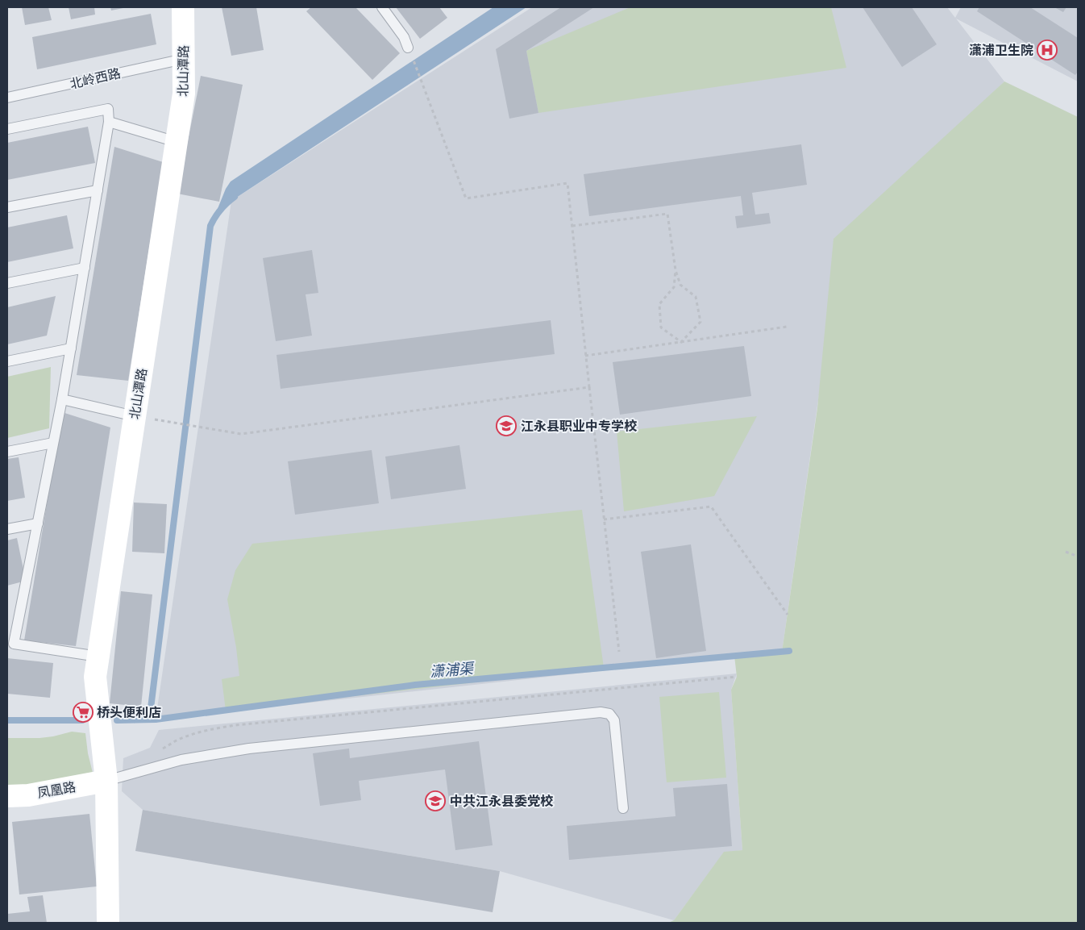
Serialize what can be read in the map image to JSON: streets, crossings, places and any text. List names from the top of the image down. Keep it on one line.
{"streets":{"main road":["北山潭路","凤凰路"],"lane":["北岭西路"]},"crossings":[["北山潭路","北岭西路"],["北山潭路","凤凰路"]],"water":["潇浦渠"],"places":{"hospital":["潇浦卫生院"],"school or university":["江永县职业中专学校","中共江永县委党校"],"supermarket":["桥头便利店"]}}
